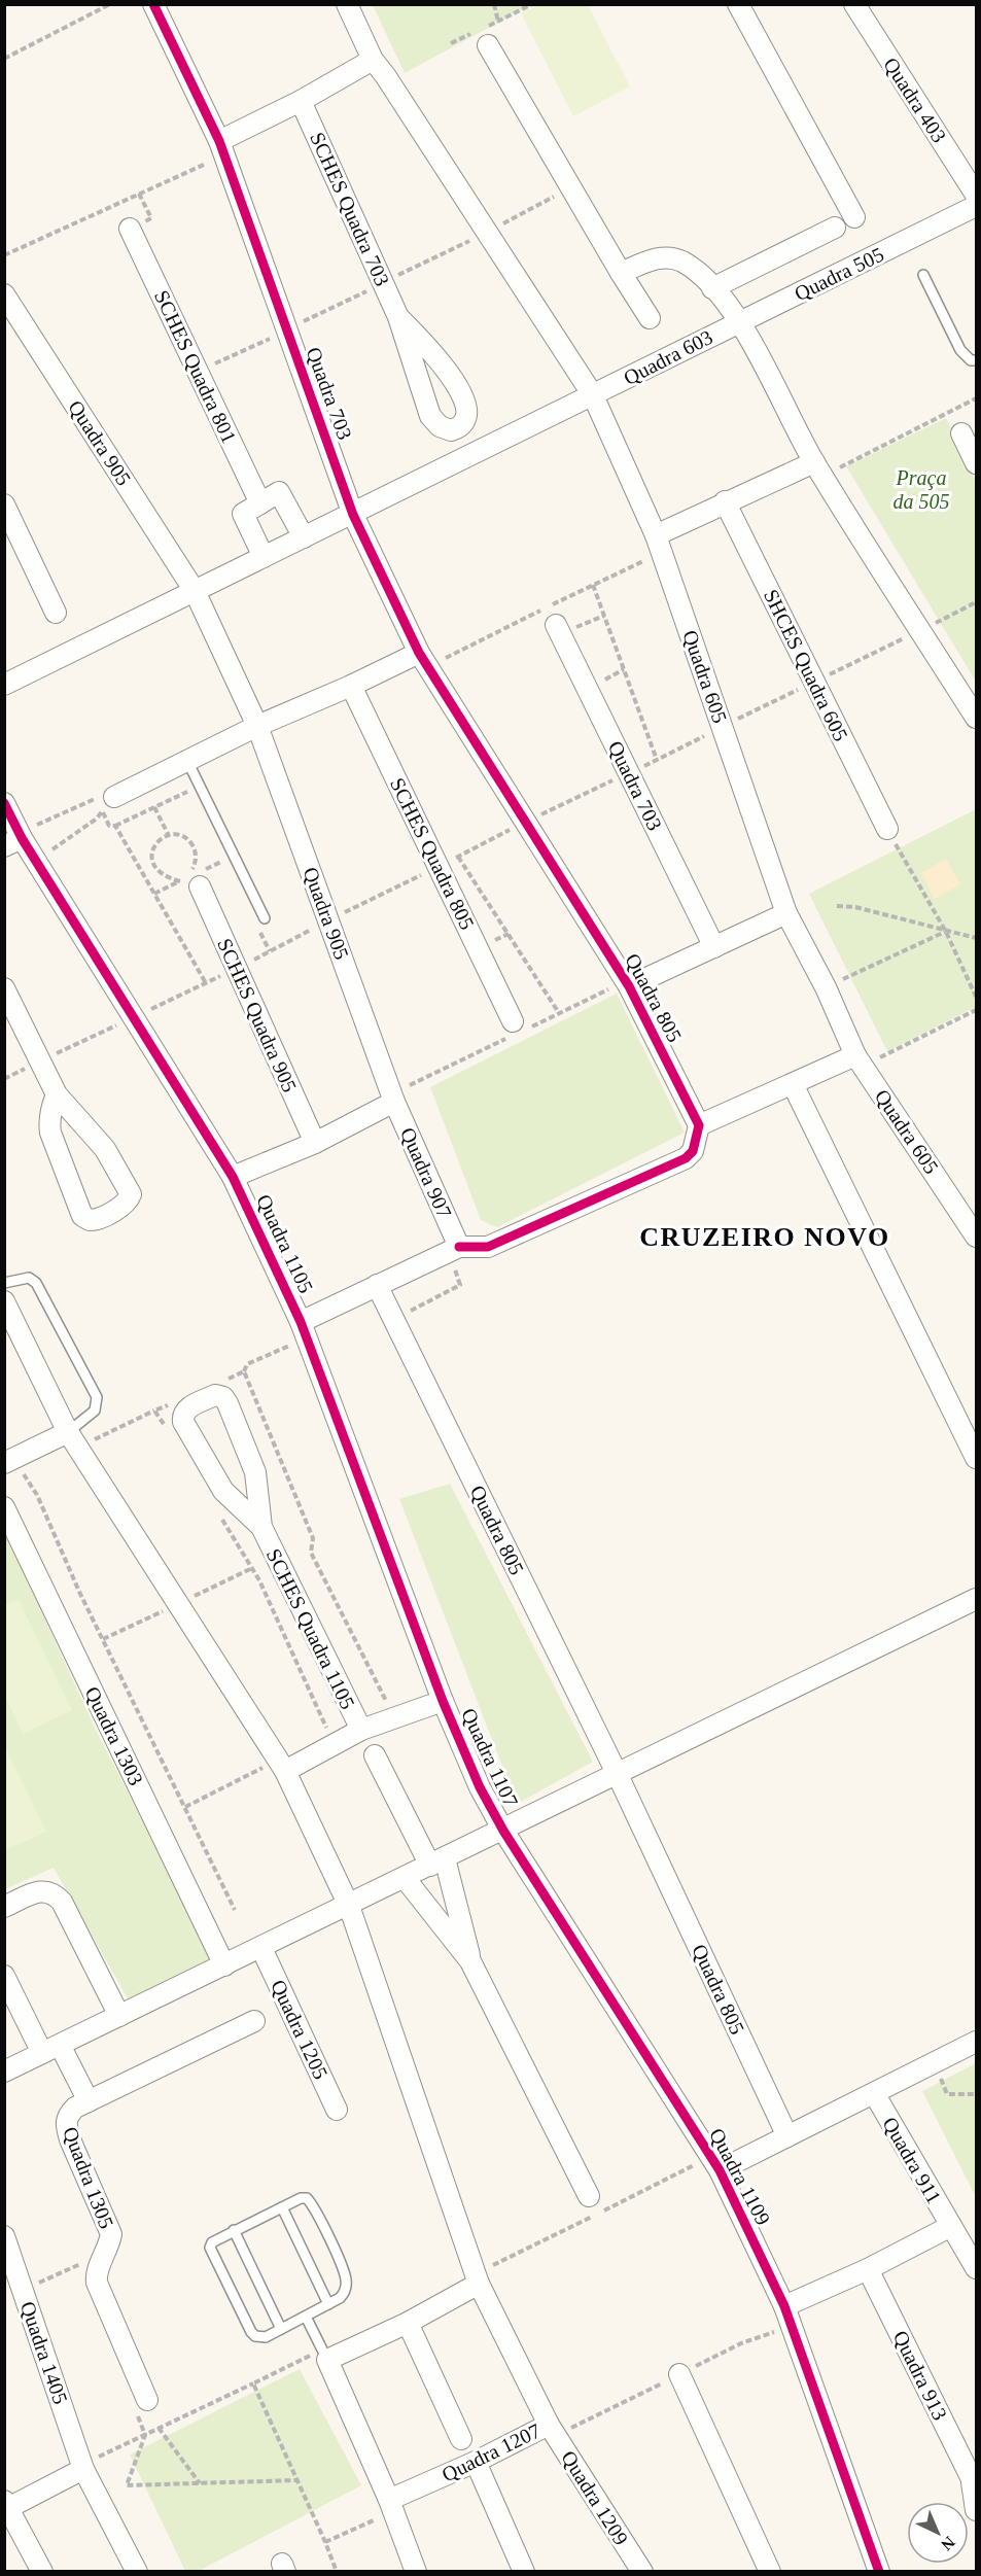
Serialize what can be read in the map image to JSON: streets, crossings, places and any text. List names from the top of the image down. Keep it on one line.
{"streets":{"street":["Quadra 403","SCHES Quadra 703","Quadra 505","Quadra 603","SCHES Quadra 801","Quadra 703","Quadra 905","SHCES Quadra 605","Quadra 605","SCHES Quadra 805","Quadra 805","SCHES Quadra 905","Quadra 907","Quadra 1105","SCHES Quadra 1105","Quadra 1303","Quadra 1107","Quadra 1205","Quadra 911","Quadra 1109","Quadra 1305","Quadra 1405","Quadra 913","Quadra 1207","Quadra 1209"]},"crossings":[["Quadra 505","Quadra 603"],["Quadra 703","Quadra 805"],["Quadra 905","Quadra 907"],["SCHES Quadra 905","Quadra 907"],["Quadra 907","Quadra 1105"],["Quadra 1105","Quadra 1107"],["SCHES Quadra 1105","Quadra 1107"],["Quadra 1107","Quadra 1109"],["Quadra 1207","Quadra 1209"]],"districts":["CRUZEIRO NOVO"],"parks":["Praça da 505"],"north":"bottom right"}
